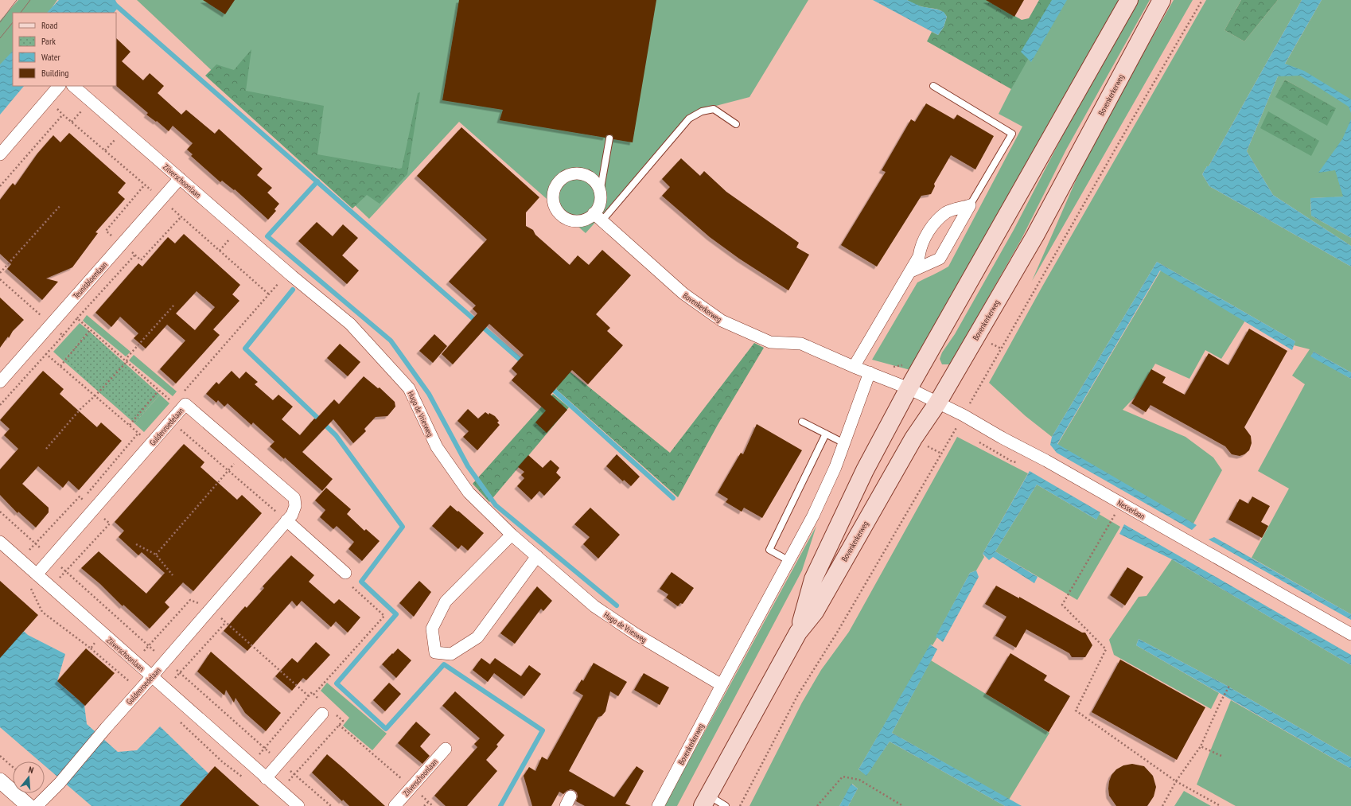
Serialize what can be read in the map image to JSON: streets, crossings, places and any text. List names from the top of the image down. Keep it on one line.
{"streets":{"main road":["Bovenkerkerweg"],"street":["Zilverschoonlaan","Teunisbloemlaan","Hugo de Vriesweg","Guldenroedelaan","Nesserlaan"]},"crossings":[["Bovenkerkerweg","Hugo de Vriesweg"],["Bovenkerkerweg","Nesserlaan"],["Zilverschoonlaan","Teunisbloemlaan"],["Zilverschoonlaan","Hugo de Vriesweg"],["Zilverschoonlaan","Guldenroedelaan"]],"legend":["Road","Park","Water","Building"],"north":"top"}
